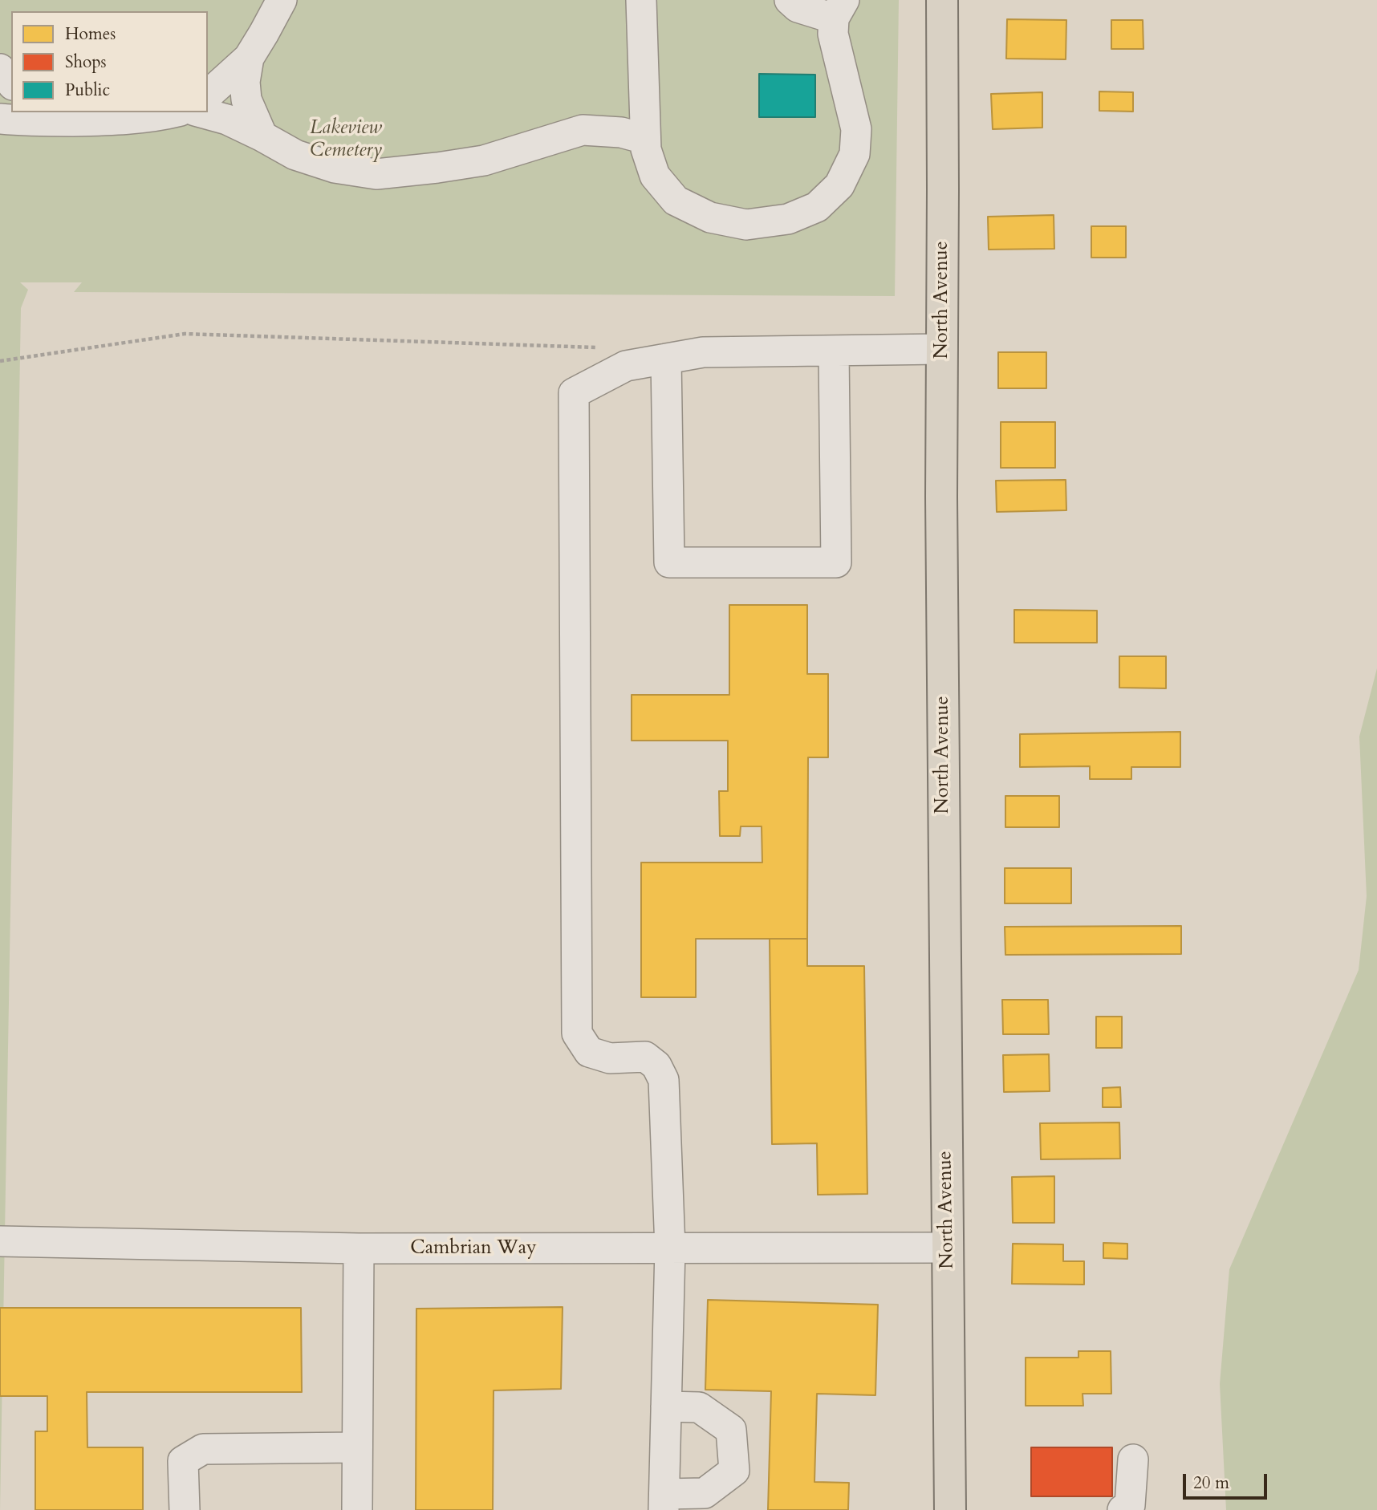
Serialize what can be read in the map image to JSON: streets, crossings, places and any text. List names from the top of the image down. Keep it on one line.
{"streets":{"main road":["North Avenue"],"street":["Cambrian Way"]},"crossings":[["North Avenue","Cambrian Way"]],"parks":["Lakeview Cemetery"],"legend":["Homes","Shops","Public"],"scale_bar":"20 m"}
